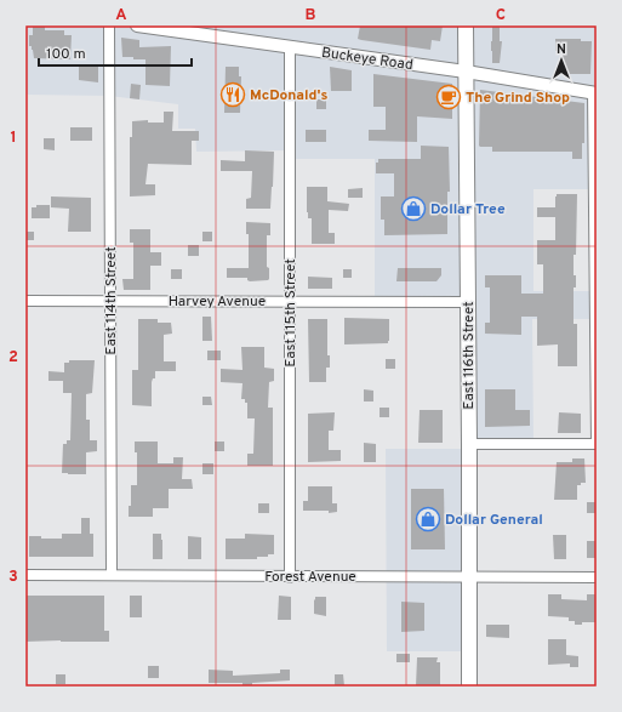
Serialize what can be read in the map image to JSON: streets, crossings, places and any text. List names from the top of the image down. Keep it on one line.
{"streets":{"main road":["East 116th Street"],"street":["Buckeye Road","East 114th Street","Harvey Avenue","East 115th Street","Forest Avenue"]},"crossings":[["Buckeye Road","East 115th Street"],["Buckeye Road","East 116th Street"],["East 114th Street","Harvey Avenue"],["East 114th Street","Forest Avenue"],["Harvey Avenue","East 115th Street"],["Harvey Avenue","East 116th Street"],["East 115th Street","Forest Avenue"],["East 116th Street","Forest Avenue"]],"places":{"restaurant":["McDonald's"],"cafe":["The Grind Shop"],"shop":["Dollar Tree","Dollar General"]},"scale_bar":"100 m","north":"top","grid":{"columns":["A","B","C"],"rows":["1","2","3"]}}
